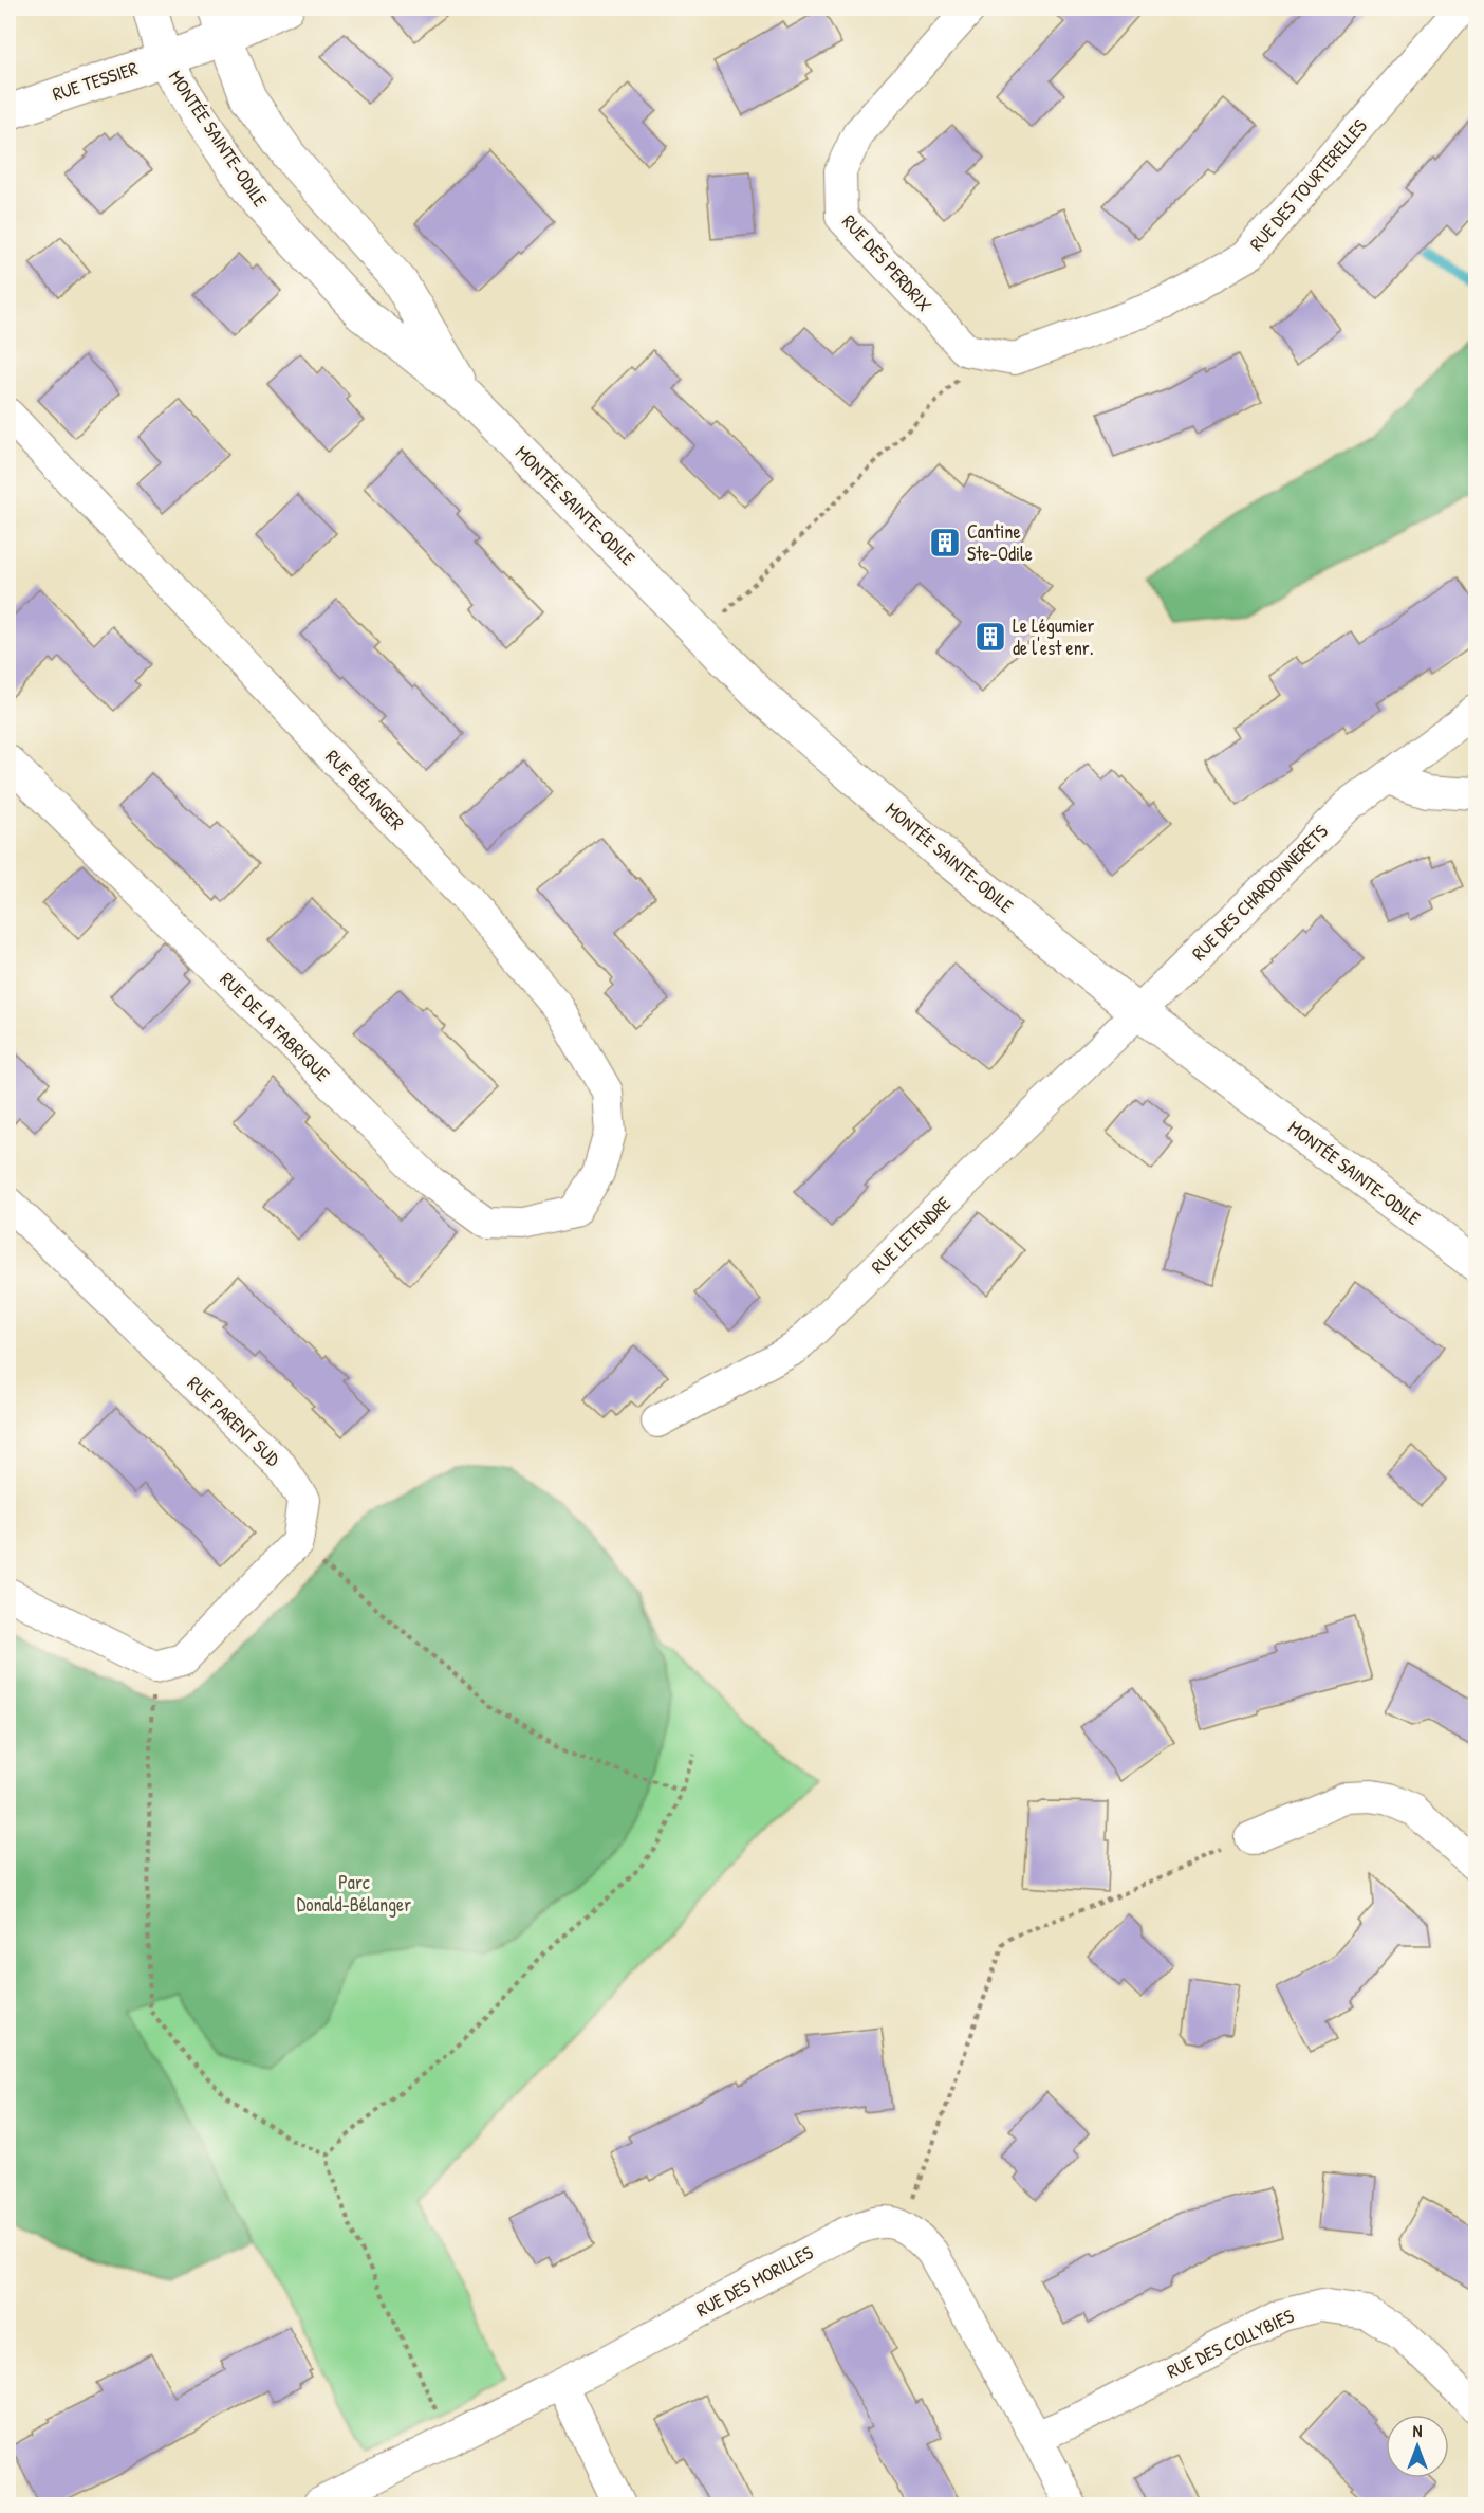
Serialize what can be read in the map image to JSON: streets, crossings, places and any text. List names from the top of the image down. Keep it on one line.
{"streets":{"main road":["RUE TESSIER","MONTÉE SAINTE-ODILE"],"street":["RUE DES TOURTERELLES","RUE DES PERDRIX","RUE BÉLANGER","RUE DES CHARDONNERETS","RUE DE LA FABRIQUE","RUE LETENDRE","RUE PARENT SUD","RUE DES MORILLES","RUE DES COLLYBIES"]},"crossings":[["RUE TESSIER","MONTÉE SAINTE-ODILE"],["MONTÉE SAINTE-ODILE","RUE DES CHARDONNERETS"],["MONTÉE SAINTE-ODILE","RUE LETENDRE"],["RUE DES TOURTERELLES","RUE DES PERDRIX"],["RUE BÉLANGER","RUE DE LA FABRIQUE"],["RUE DES CHARDONNERETS","RUE LETENDRE"]],"parks":["Parc Donald-Bélanger"],"places":{"building":["Cantine Ste-Odile","Le Légumier de l'est enr."]},"north":"top"}
